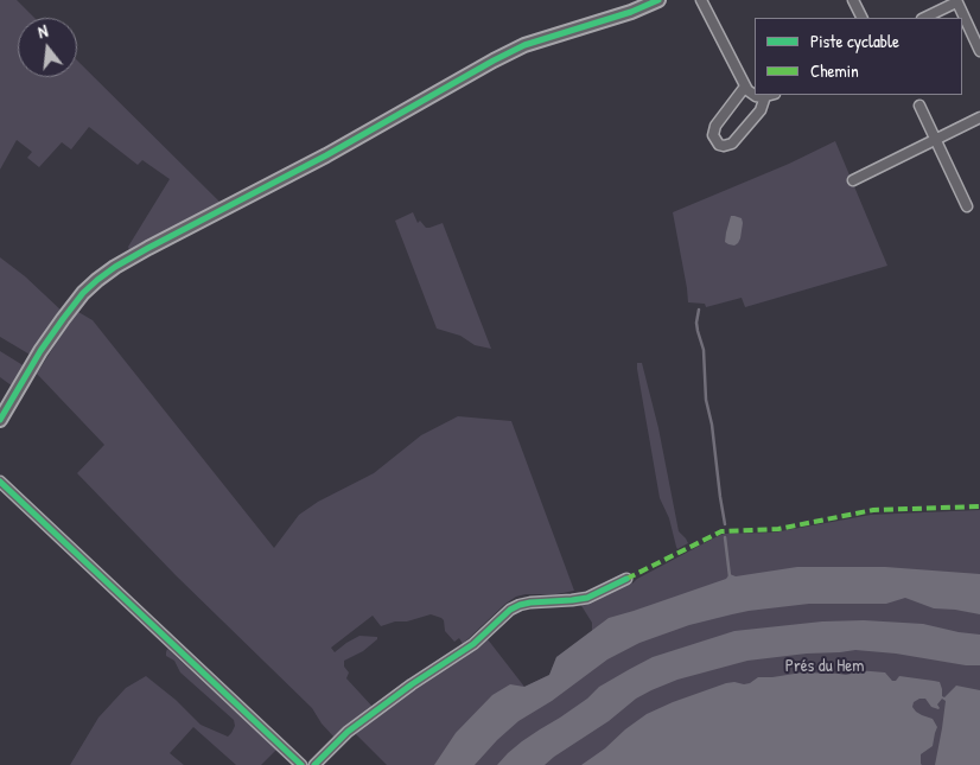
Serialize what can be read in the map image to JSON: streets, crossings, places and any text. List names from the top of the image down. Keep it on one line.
{"parks":["Prés du Hem"],"legend":["Piste cyclable","Chemin"],"north":"top"}
